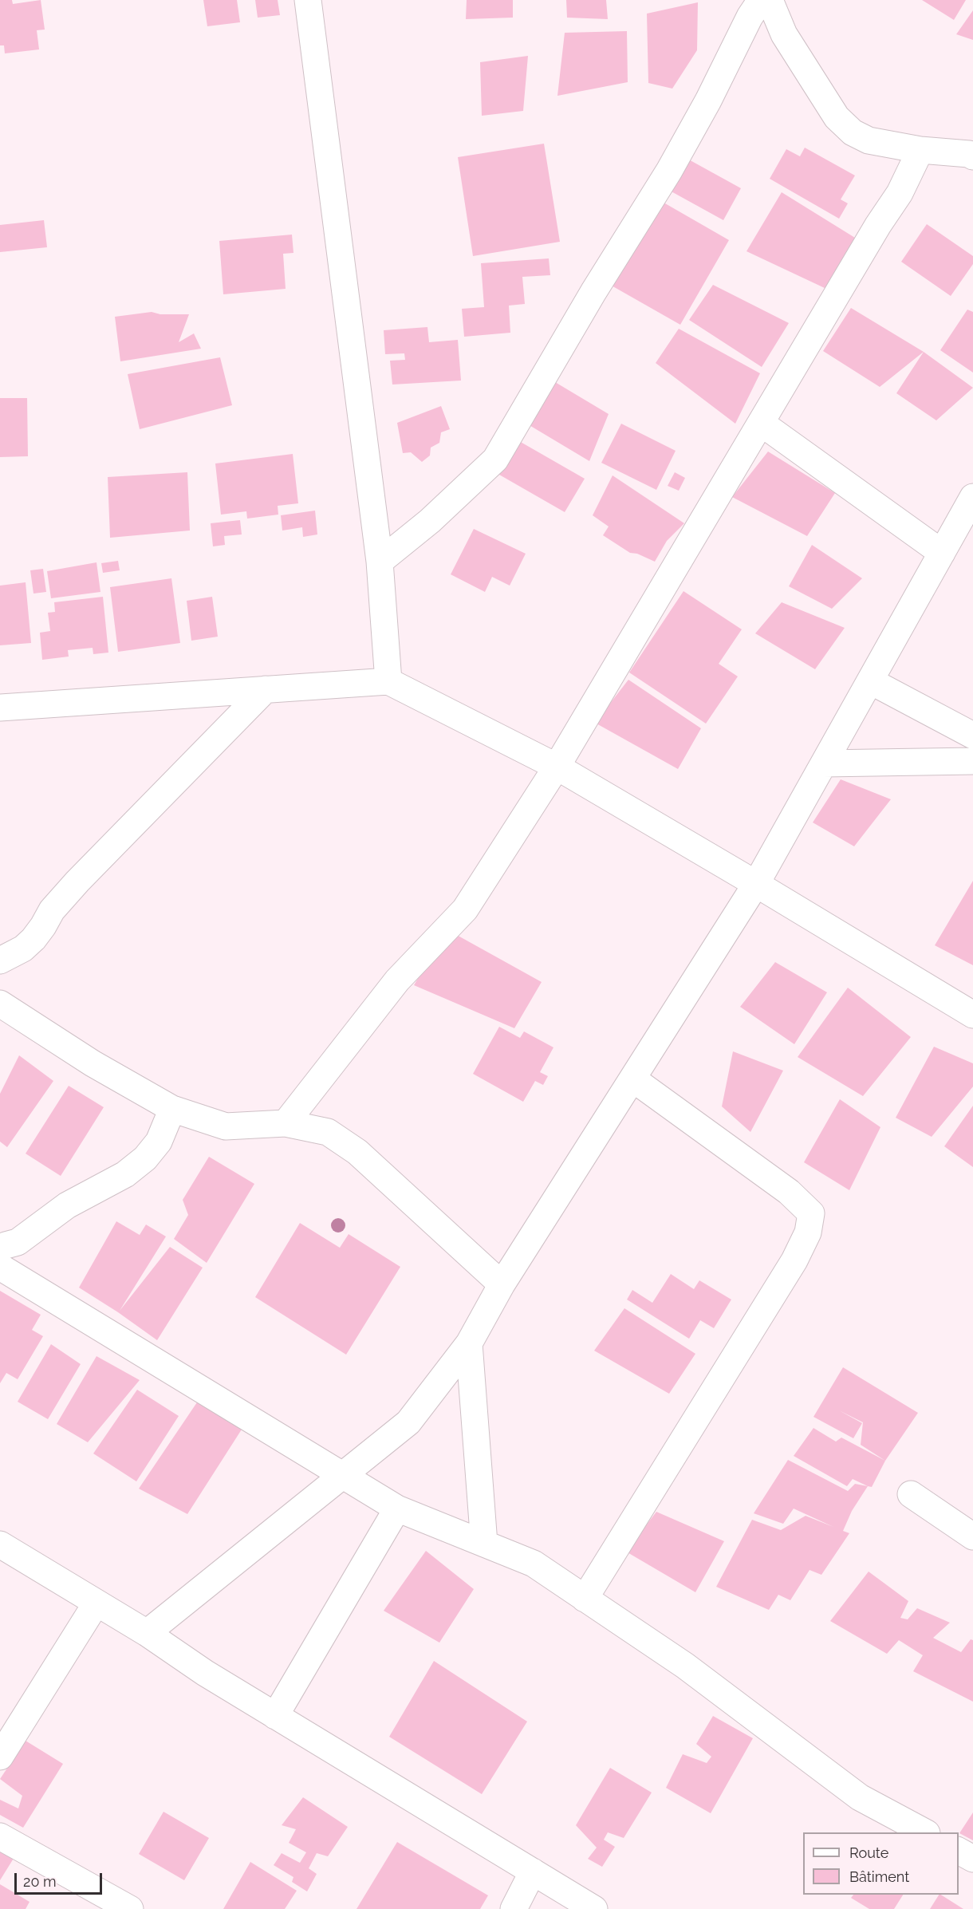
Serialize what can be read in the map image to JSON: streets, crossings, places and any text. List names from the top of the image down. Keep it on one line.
{"legend":["Route","Bâtiment"],"scale_bar":"20 m"}
